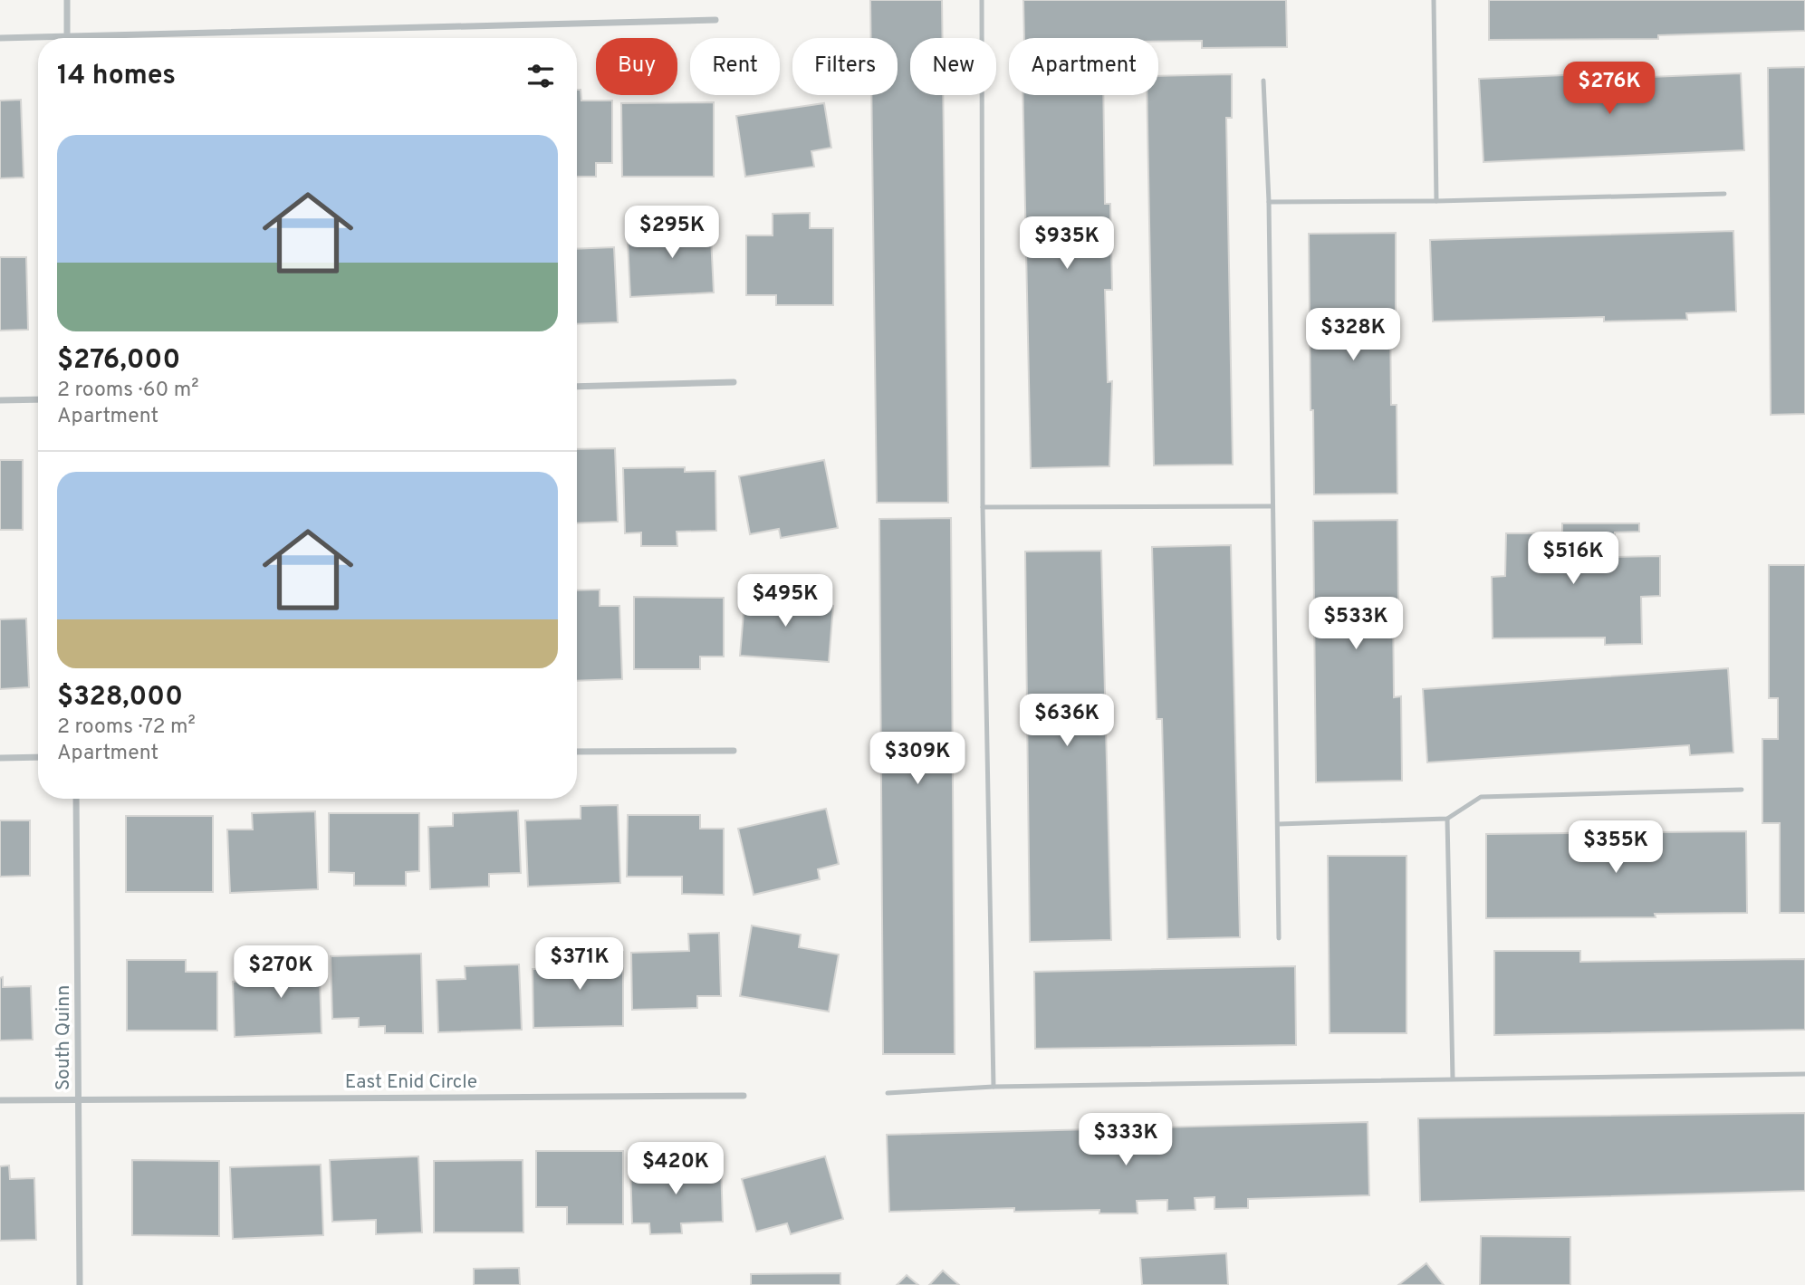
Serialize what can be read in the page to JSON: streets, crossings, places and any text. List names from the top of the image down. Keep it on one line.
{"streets":{"street":["South Quinn","East Enid Circle"]},"crossings":[["South Quinn","East Enid Circle"]],"page":{"chip":["Buy","Rent","Filters","New","Apartment"],"heading":"14 homes","price":["$276K","$295K","$935K","$328K","$516K","$495K","$533K","$636K","$309K","$355K","$371K","$270K","$333K","$420K"],"list":[{"name":"$276,000","note":"2 rooms · 60 m² · Apartment"},{"name":"$328,000","note":"2 rooms · 72 m² · Apartment"}]}}
